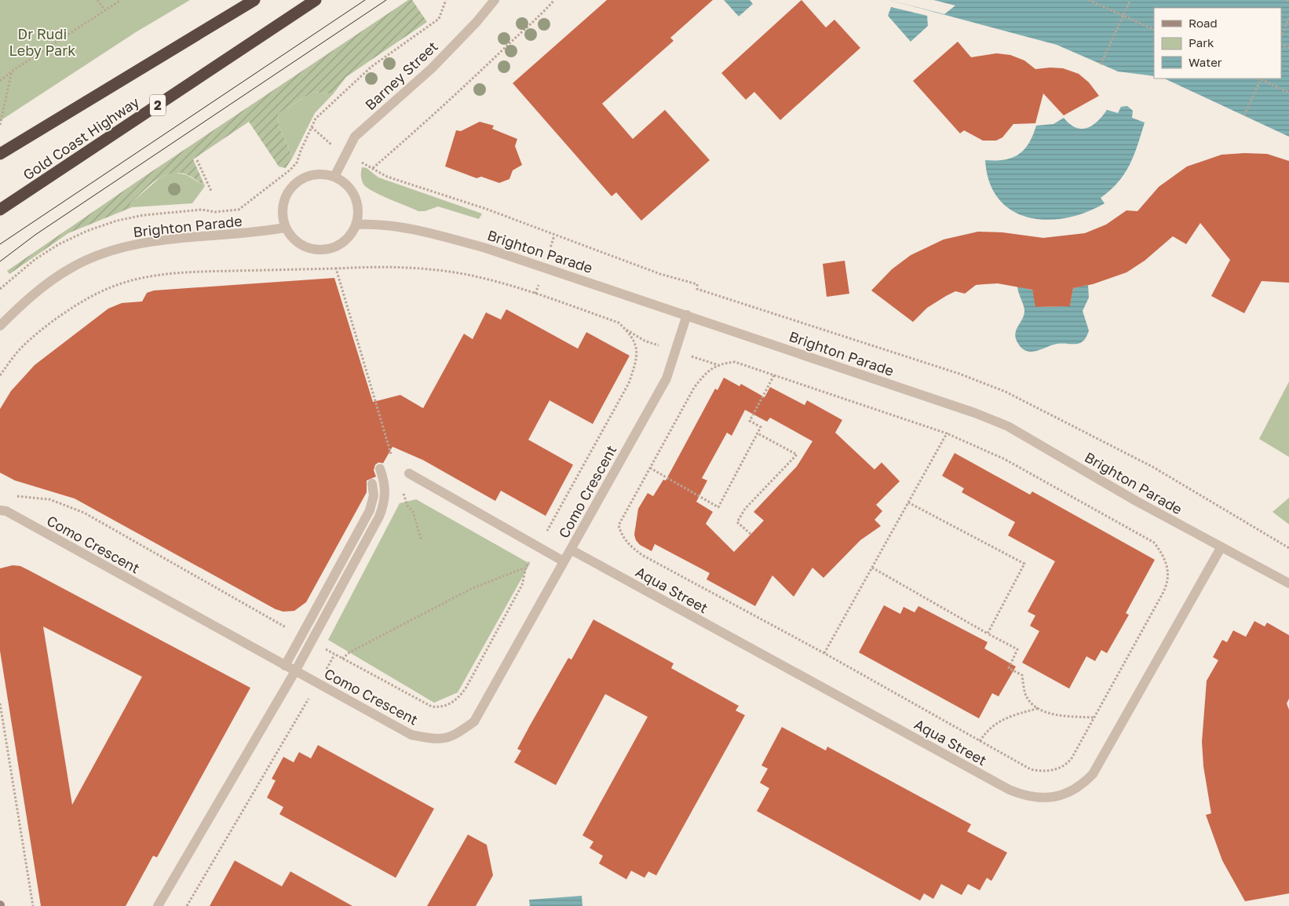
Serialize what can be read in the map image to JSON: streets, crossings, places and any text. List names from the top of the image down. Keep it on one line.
{"streets":{"highway":["2","Gold Coast Highway"],"street":["Barney Street","Brighton Parade","Como Crescent","Aqua Street"]},"crossings":[["Barney Street","Brighton Parade"],["Brighton Parade","Como Crescent"],["Brighton Parade","Aqua Street"],["Como Crescent","Aqua Street"]],"parks":["Dr Rudi Leby Park"],"legend":["Road","Park","Water"]}
